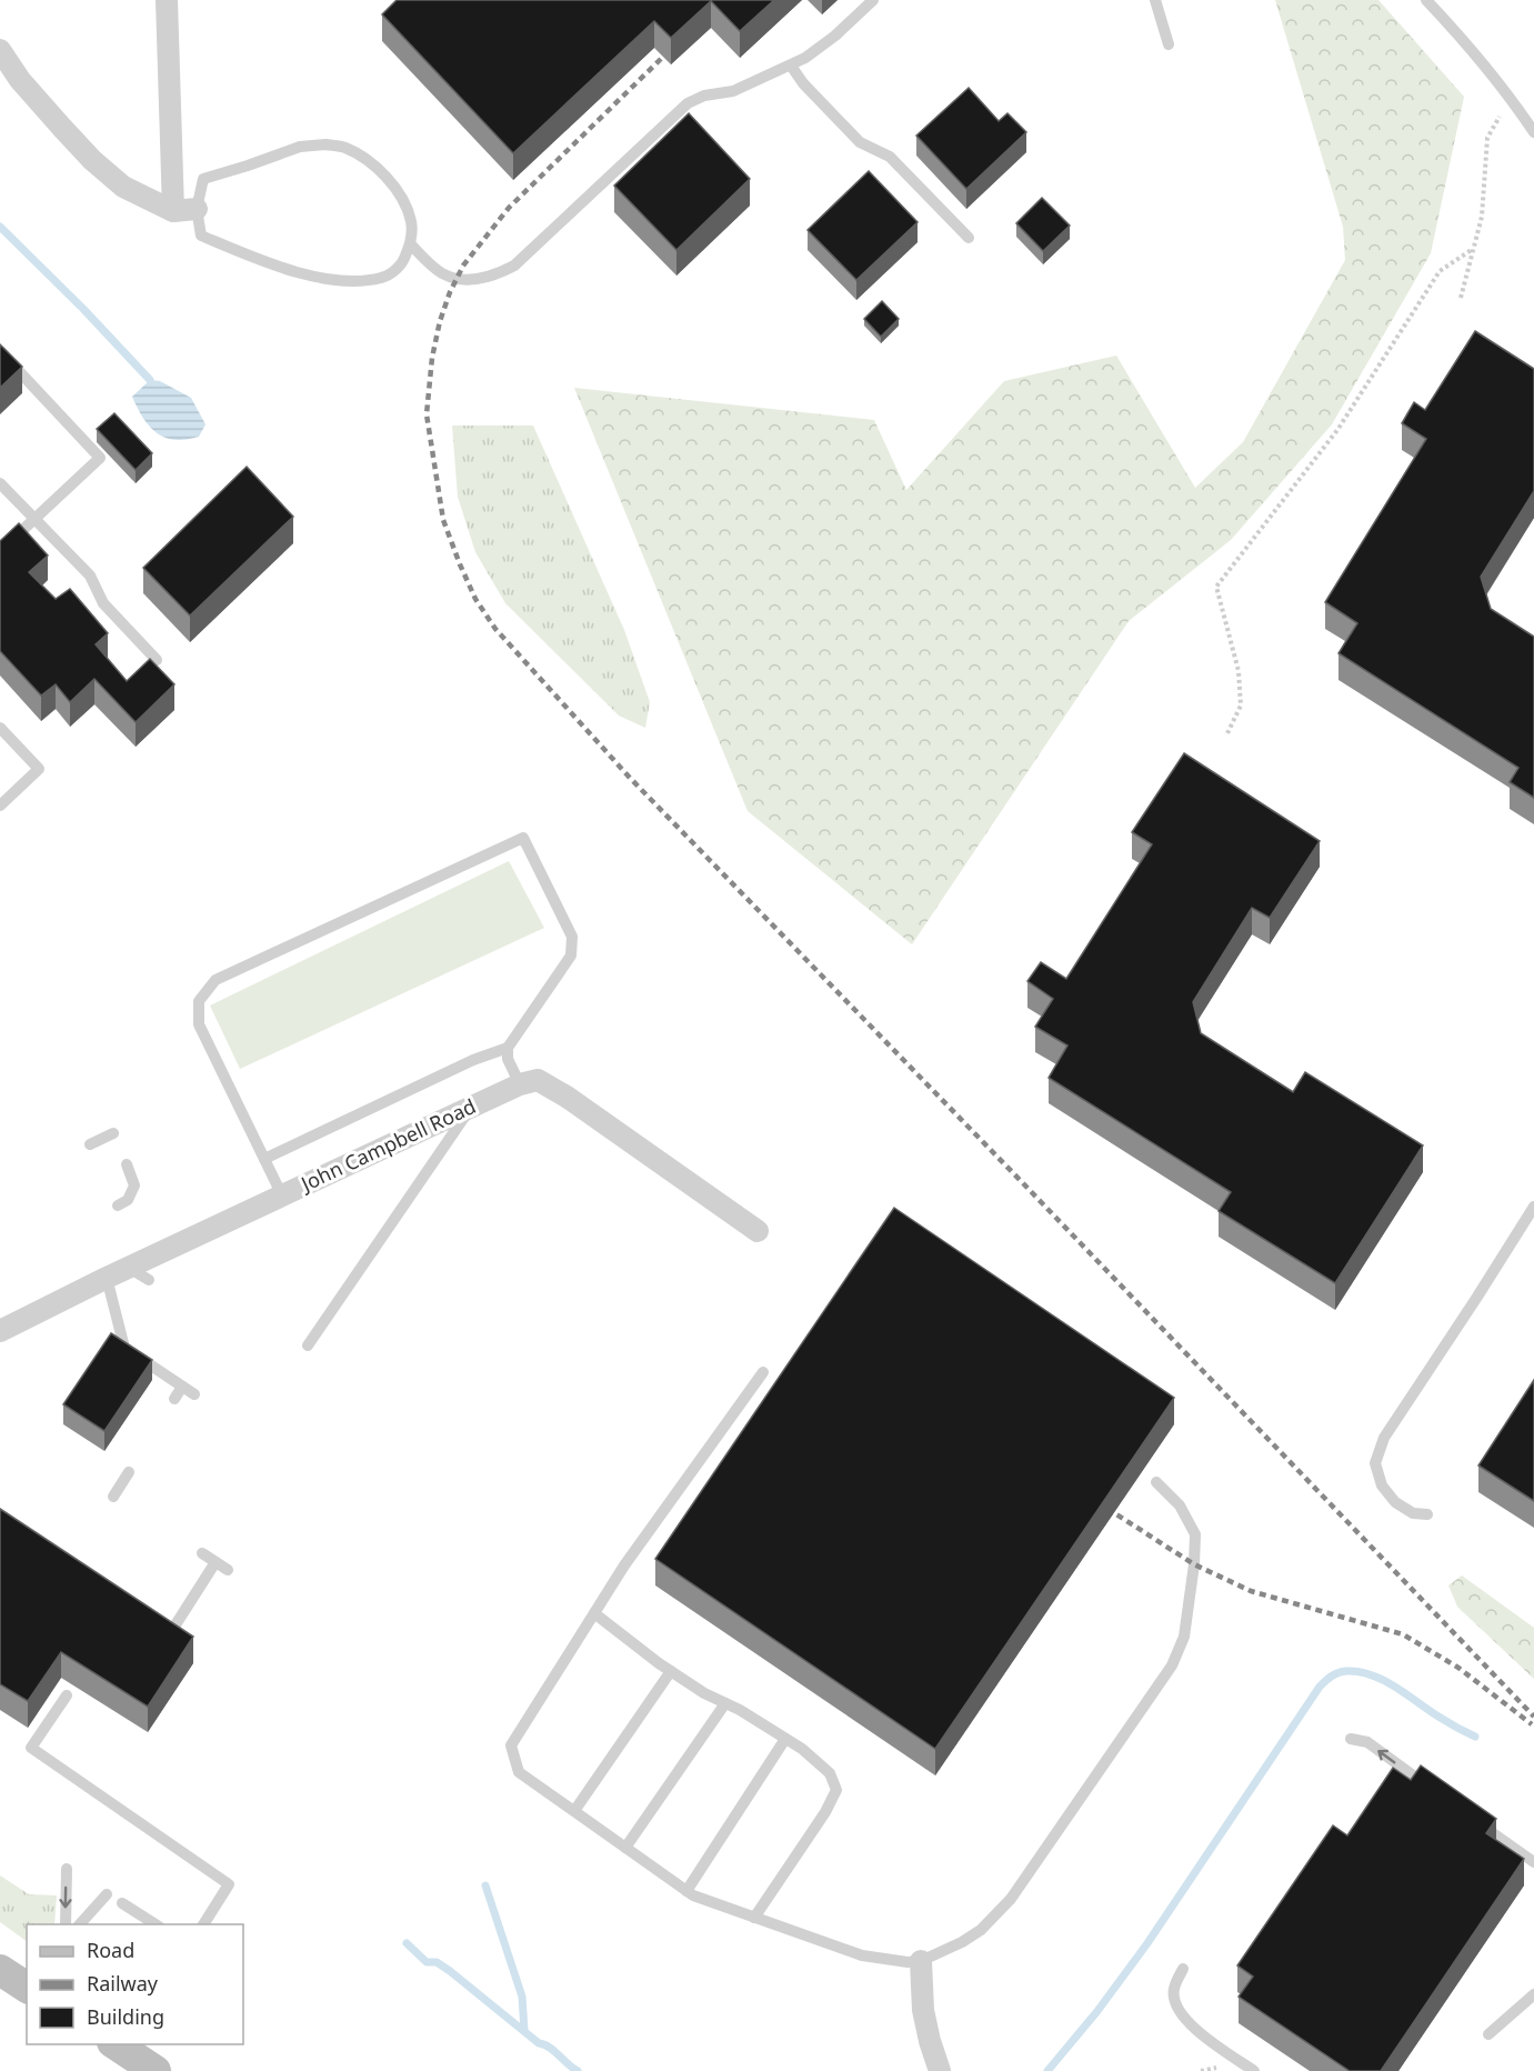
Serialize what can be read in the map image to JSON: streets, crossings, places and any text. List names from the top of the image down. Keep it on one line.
{"streets":{"street":["John Campbell Road"]},"legend":["Road","Railway","Building"]}
